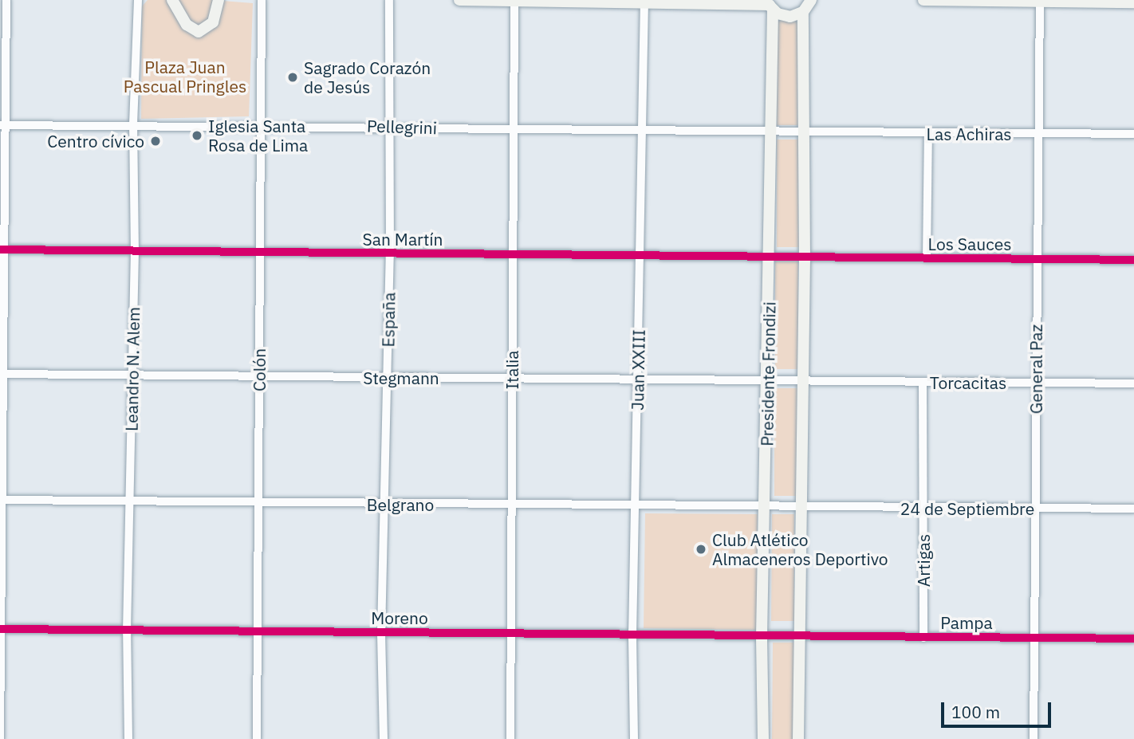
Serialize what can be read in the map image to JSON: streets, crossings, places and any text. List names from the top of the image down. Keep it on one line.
{"streets":{"main road":["Presidente Frondizi"],"street":["Pellegrini","Las Achiras","San Martín","Los Sauces","España","Leandro N. Alem","General Paz","Colón","Italia","Juan XXIII","Stegmann","Torcacitas","Belgrano","24 de Septiembre","Artigas","Moreno","Pampa"]},"crossings":[["Pellegrini","Las Achiras"],["Pellegrini","España"],["Pellegrini","Leandro N. Alem"],["Pellegrini","Colón"],["Pellegrini","Italia"],["Pellegrini","Juan XXIII"],["Pellegrini","Presidente Frondizi"],["Las Achiras","General Paz"],["Las Achiras","Presidente Frondizi"],["San Martín","Los Sauces"],["San Martín","España"],["San Martín","Leandro N. Alem"],["San Martín","Colón"],["San Martín","Italia"],["San Martín","Juan XXIII"],["San Martín","Presidente Frondizi"],["Los Sauces","General Paz"],["Los Sauces","Presidente Frondizi"],["España","Stegmann"],["España","Belgrano"],["España","Moreno"],["Leandro N. Alem","Stegmann"],["Leandro N. Alem","Belgrano"],["Leandro N. Alem","Moreno"],["General Paz","Torcacitas"],["General Paz","24 de Septiembre"],["General Paz","Pampa"],["Colón","Stegmann"],["Colón","Belgrano"],["Colón","Moreno"],["Italia","Stegmann"],["Italia","Belgrano"],["Italia","Moreno"],["Juan XXIII","Stegmann"],["Juan XXIII","Belgrano"],["Juan XXIII","Moreno"],["Presidente Frondizi","Stegmann"],["Presidente Frondizi","Torcacitas"],["Presidente Frondizi","Belgrano"],["Presidente Frondizi","24 de Septiembre"],["Presidente Frondizi","Moreno"],["Presidente Frondizi","Pampa"],["Stegmann","Torcacitas"],["Torcacitas","Artigas"],["Belgrano","24 de Septiembre"],["24 de Septiembre","Artigas"],["Artigas","Pampa"],["Moreno","Pampa"]],"parks":["Plaza Juan Pascual Pringles"],"places":["Sagrado Corazón de Jesús","Iglesia Santa Rosa de Lima","Centro cívico","Club Atlético Almaceneros Deportivo"],"scale_bar":"100 m"}
